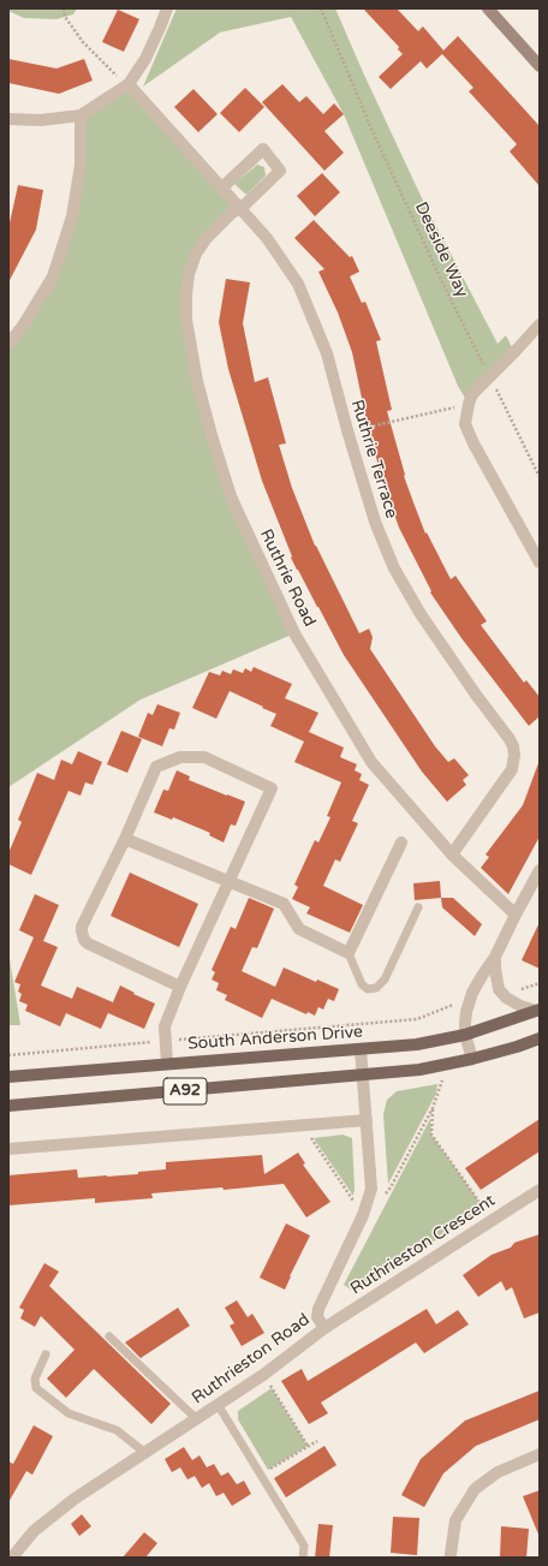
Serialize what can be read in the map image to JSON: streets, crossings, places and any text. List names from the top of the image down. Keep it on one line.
{"streets":{"main road":["South Anderson Drive","A92"],"street":["Ruthrie Terrace","Ruthrie Road","Ruthrieston Crescent","Ruthrieston Road"],"path":["Deeside Way"]},"crossings":[["Ruthrie Terrace","Ruthrie Road"],["South Anderson Drive","Ruthrieston Road"],["A92","Ruthrieston Road"],["Ruthrieston Crescent","Ruthrieston Road"]]}
